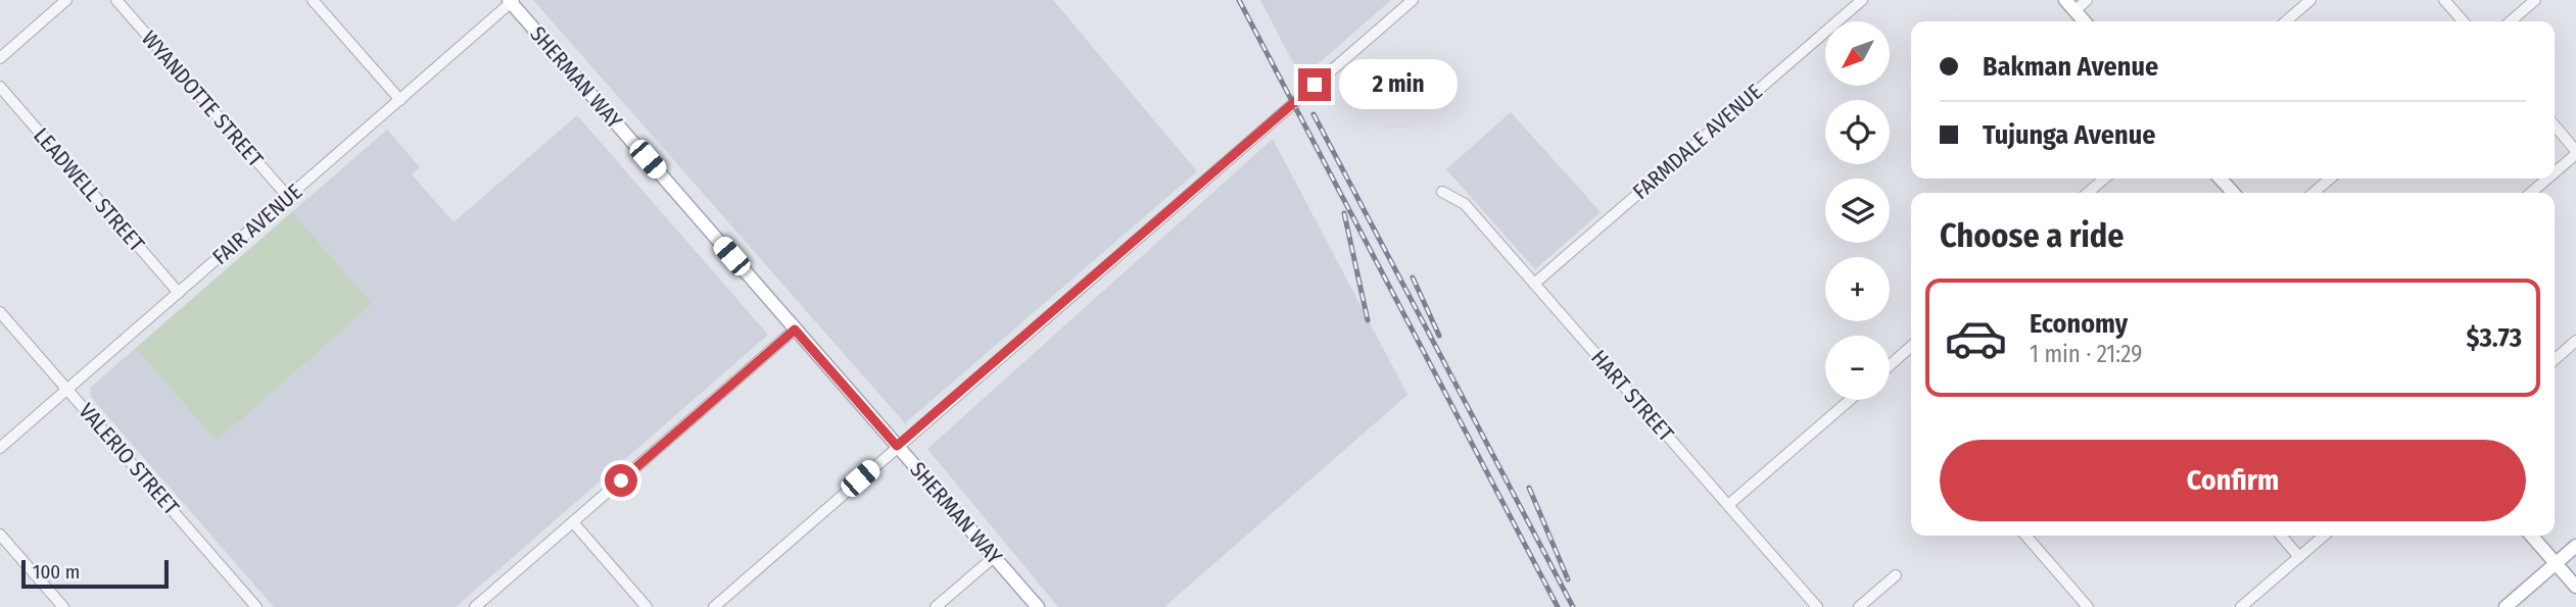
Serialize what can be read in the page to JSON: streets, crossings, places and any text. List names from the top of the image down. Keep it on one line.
{"streets":{"main road":["SHERMAN WAY"],"street":["WYANDOTTE STREET","FARMDALE AVENUE","LEADWELL STREET","FAIR AVENUE","HART STREET","VALERIO STREET"]},"crossings":[["SHERMAN WAY","FAIR AVENUE"],["WYANDOTTE STREET","FAIR AVENUE"],["FARMDALE AVENUE","HART STREET"],["LEADWELL STREET","FAIR AVENUE"],["FAIR AVENUE","VALERIO STREET"]],"scale_bar":"100 m","north":"bottom left","page":{"map_buttons":["+","−"],"banner":["Bakman Avenue","Tujunga Avenue"],"bubble":"2 min","heading":"Choose a ride","list":[{"name":"Economy","note":"1 min · 21:29","value":"$3.73"}],"buttons":"Confirm","scale":"100 m"}}
